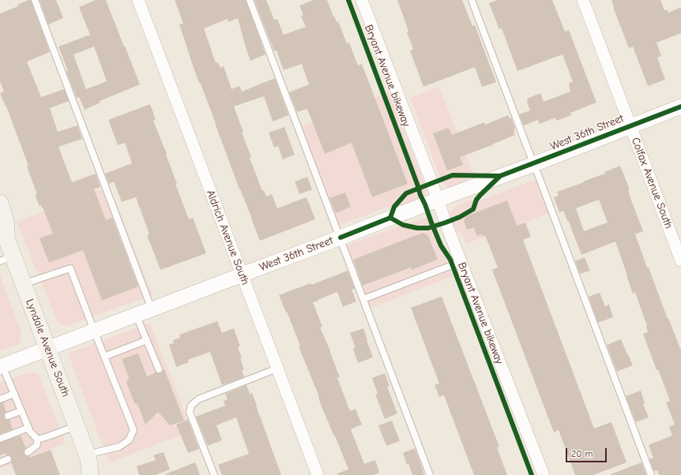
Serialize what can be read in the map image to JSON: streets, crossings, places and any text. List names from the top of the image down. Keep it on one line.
{"streets":{"main road":["Lyndale Avenue South"],"street":["West 36th Street","Colfax Avenue South","Aldrich Avenue South"],"cycle path":["Bryant Avenue bikeway"]},"crossings":[["West 36th Street","Colfax Avenue South"],["West 36th Street","Aldrich Avenue South"],["West 36th Street","Lyndale Avenue South"]],"scale_bar":"20 m"}
